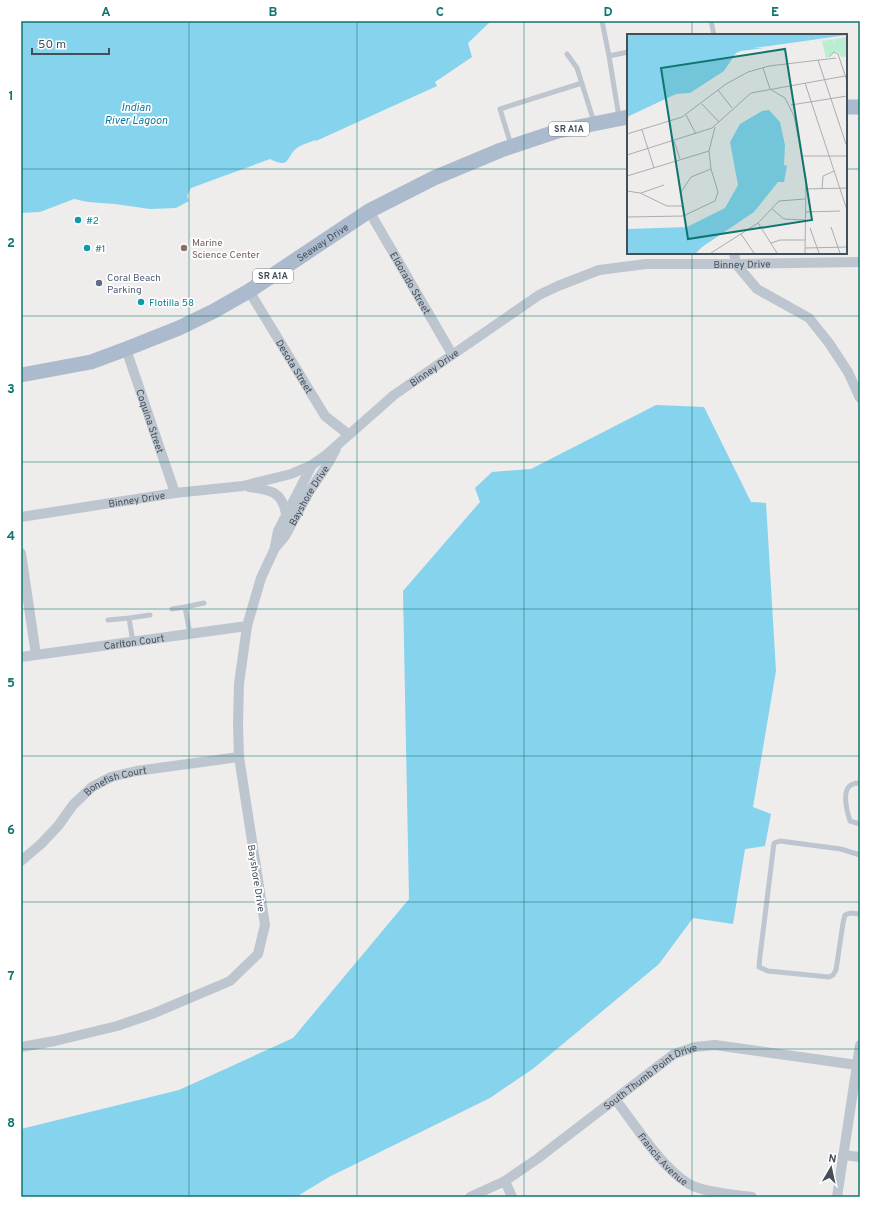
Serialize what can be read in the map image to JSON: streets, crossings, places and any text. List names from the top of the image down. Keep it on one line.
{"streets":{"main road":["SR A1A","Seaway Drive"],"street":["Binney Drive","Eldorado Street","Desota Street","Coquina Street","Bayshore Drive","Carlton Court","Bonefish Court","South Thumb Point Drive","Francis Avenue"]},"crossings":[["Seaway Drive","Eldorado Street"],["Seaway Drive","Desota Street"],["Seaway Drive","Coquina Street"],["Binney Drive","Eldorado Street"],["Binney Drive","Desota Street"],["Binney Drive","Coquina Street"],["Binney Drive","Bayshore Drive"],["Desota Street","Bayshore Drive"],["Bayshore Drive","Carlton Court"],["Bayshore Drive","Bonefish Court"],["South Thumb Point Drive","Francis Avenue"]],"water":["Indian River Lagoon"],"places":["#2","#1","Marine Science Center","Coral Beach Parking","Flotilla 58"],"scale_bar":"50 m","north":"top","grid":{"columns":["A","B","C","D","E"],"rows":["1","2","3","4","5","6","7","8"]}}
